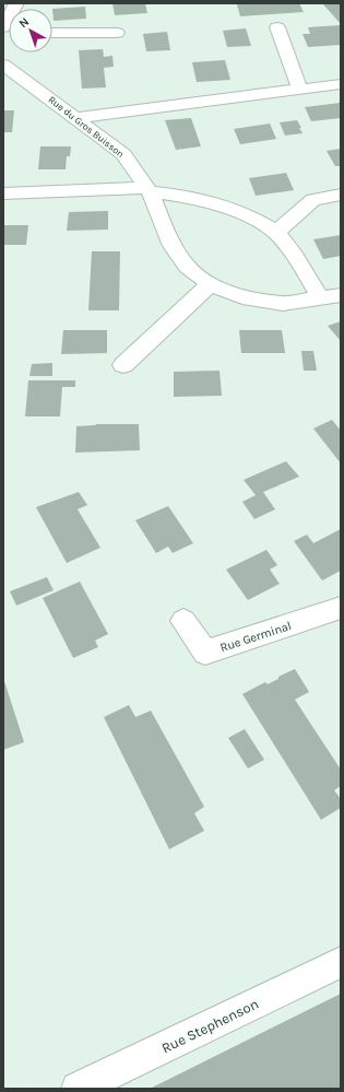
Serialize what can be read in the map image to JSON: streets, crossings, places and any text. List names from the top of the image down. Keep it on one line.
{"streets":{"street":["Rue du Gros Buisson","Rue Germinal","Rue Stephenson"]},"north":"top left"}
